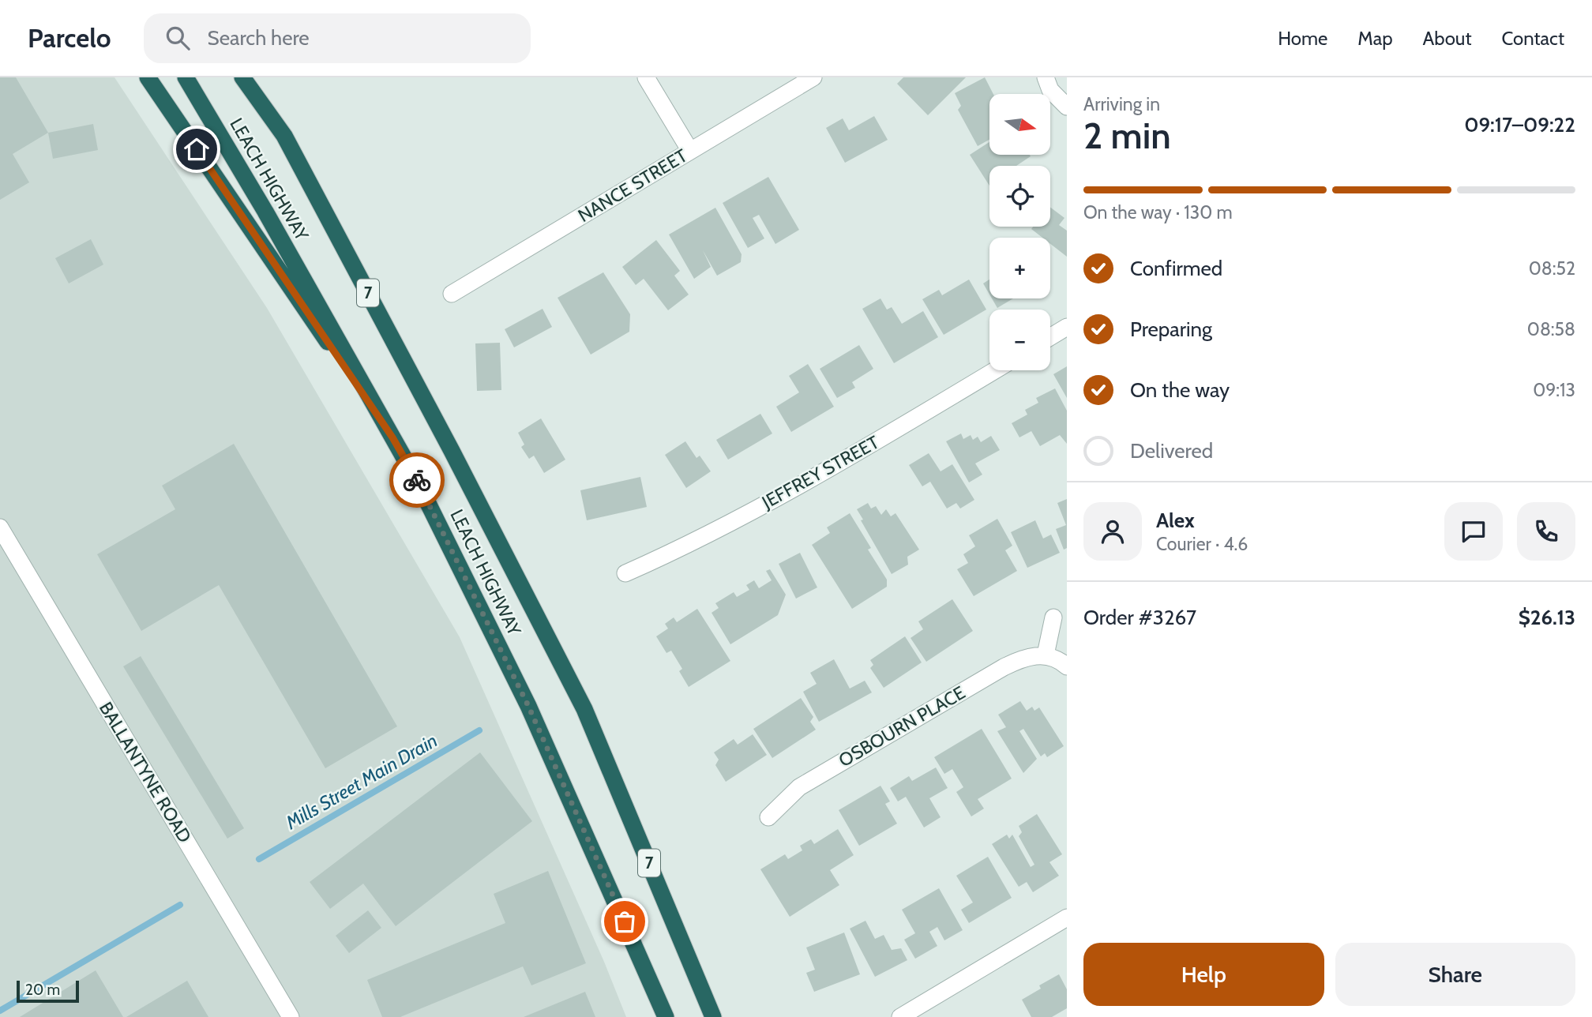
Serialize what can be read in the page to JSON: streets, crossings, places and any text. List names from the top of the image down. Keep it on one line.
{"streets":{"highway":["LEACH HIGHWAY","7"],"street":["NANCE STREET","JEFFREY STREET","OSBOURN PLACE","BALLANTYNE ROAD"]},"water":["Mills Street Main Drain"],"scale_bar":"20 m","north":"right","page":{"header":"Parcelo","search":"Search here","nav":["Home","Map","About","Contact"],"heading":["2 min","Arriving in","09:17–09:22"],"panel":["Alex","Courier · 4.6","Order #3267","$26.13"],"map_buttons":["+","−"],"bar":"On the way · 130 m","list":[["Confirmed","08:52"],["Preparing","08:58"],["On the way","09:13"],"Delivered"],"buttons":["Help","Share"],"scale":"20 m"}}
